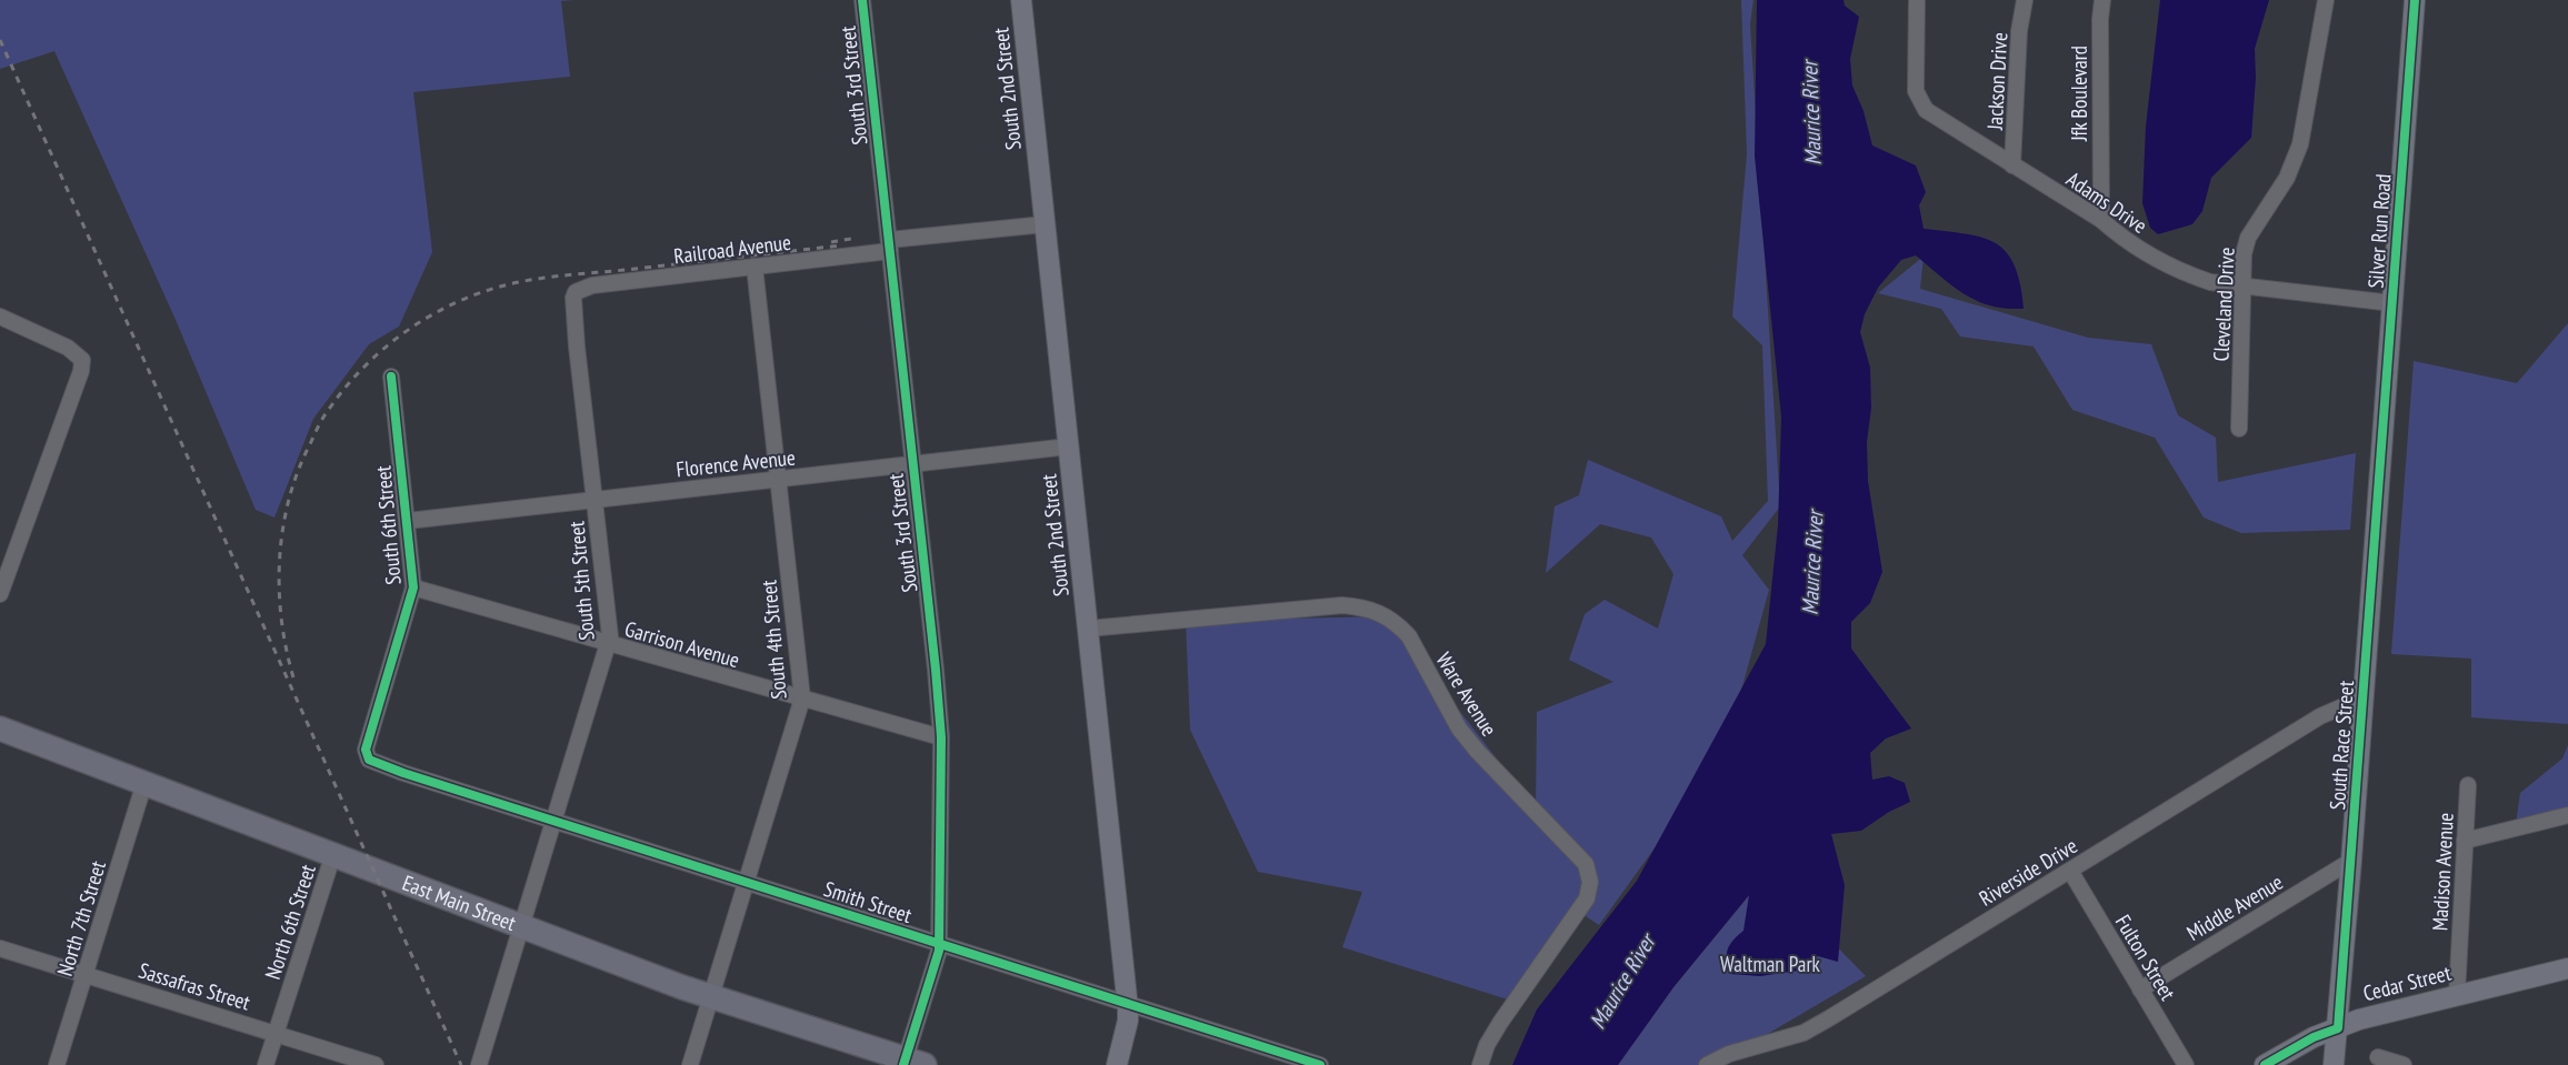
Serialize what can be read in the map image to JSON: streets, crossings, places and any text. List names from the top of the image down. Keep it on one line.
{"streets":{"highway":["East Main Street"],"main road":["South 2nd Street","Silver Run Road","South Race Street","Cedar Street"],"street":["Jackson Drive","South 3rd Street","Jfk Boulevard","Adams Drive","Railroad Avenue","Cleveland Drive","Florence Avenue","South 6th Street","South 5th Street","South 4th Street","Garrison Avenue","Ware Avenue","Riverside Drive","Madison Avenue","Smith Street","Middle Avenue","North 7th Street","North 6th Street","Fulton Street","Sassafras Street"]},"crossings":[["Jackson Drive","Adams Drive"],["South 3rd Street","Railroad Avenue"],["South 3rd Street","Florence Avenue"],["South 3rd Street","Garrison Avenue"],["South 3rd Street","Smith Street"],["South 3rd Street","East Main Street"],["South 2nd Street","Railroad Avenue"],["South 2nd Street","Florence Avenue"],["South 2nd Street","Ware Avenue"],["South 2nd Street","Smith Street"],["Jfk Boulevard","Adams Drive"],["Adams Drive","Silver Run Road"],["Adams Drive","Cleveland Drive"],["Silver Run Road","South Race Street"],["Railroad Avenue","South 5th Street"],["Railroad Avenue","South 4th Street"],["Florence Avenue","South 6th Street"],["Florence Avenue","South 5th Street"],["Florence Avenue","South 4th Street"],["South 6th Street","Garrison Avenue"],["South 6th Street","Smith Street"],["South 5th Street","Garrison Avenue"],["South 5th Street","Smith Street"],["South 5th Street","East Main Street"],["South 4th Street","Garrison Avenue"],["South 4th Street","Smith Street"],["South 4th Street","East Main Street"],["South Race Street","Riverside Drive"],["South Race Street","Middle Avenue"],["South Race Street","Cedar Street"],["Riverside Drive","Fulton Street"],["Madison Avenue","Cedar Street"],["East Main Street","North 7th Street"],["East Main Street","North 6th Street"],["Middle Avenue","Fulton Street"],["North 7th Street","Sassafras Street"],["North 6th Street","Sassafras Street"]],"water":["Maurice River"],"parks":["Waltman Park"]}
